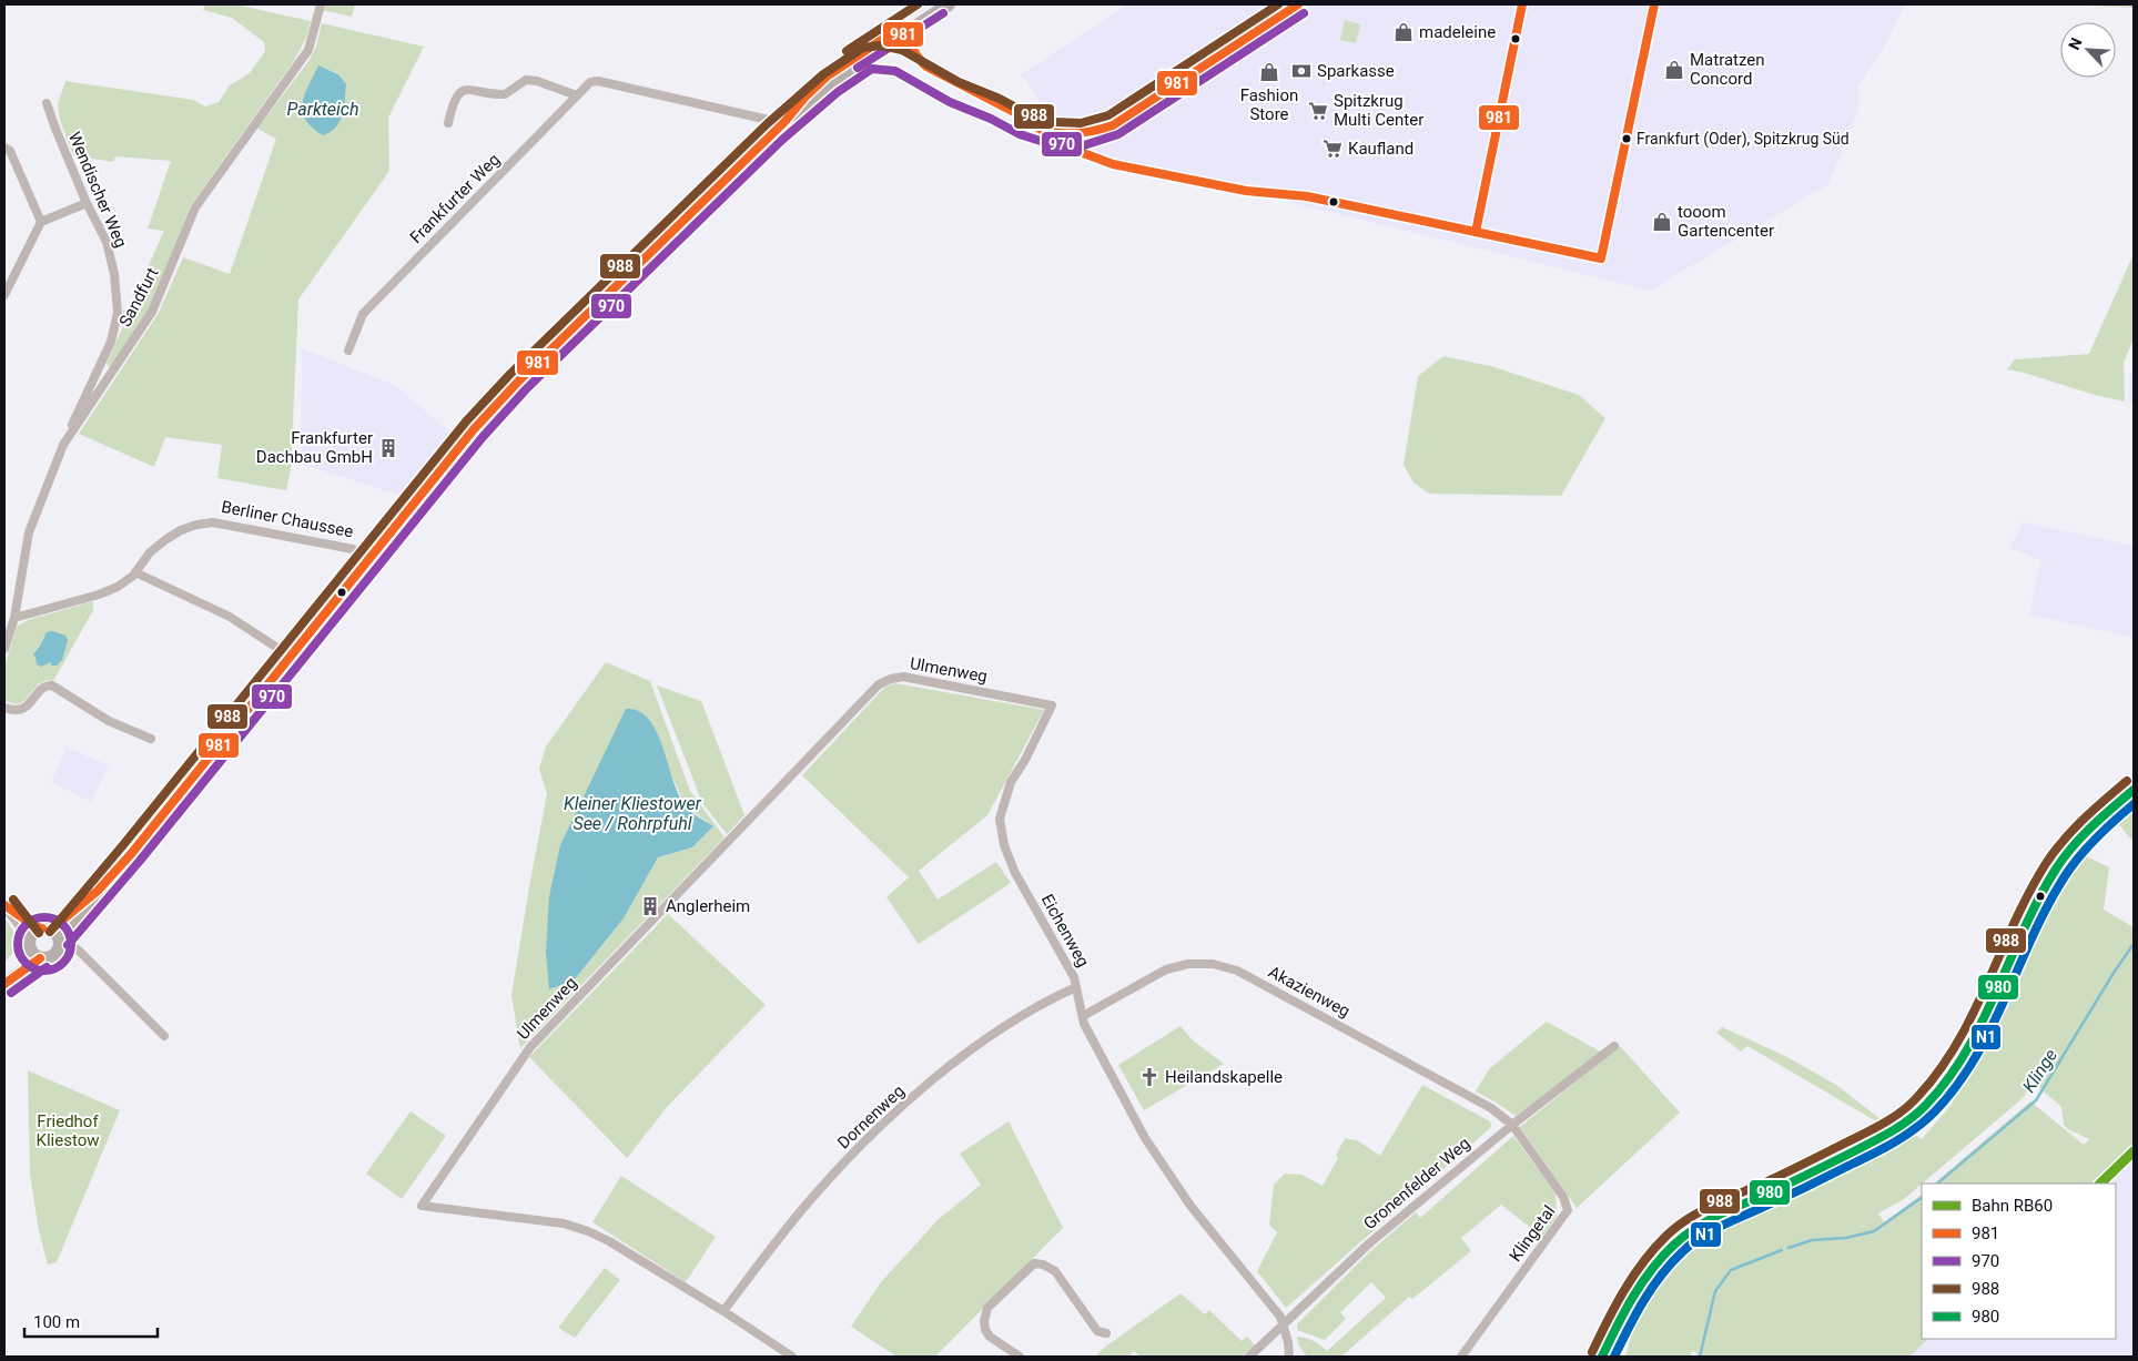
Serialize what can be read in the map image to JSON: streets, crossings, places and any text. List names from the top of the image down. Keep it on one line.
{"streets":{"street":["Wendischer Weg","Frankfurter Weg","Sandfurt","Berliner Chaussee","Ulmenweg","Eichenweg","Akazienweg","Dornenweg","Gronenfelder Weg","Klingetal"]},"crossings":[["Wendischer Weg","Sandfurt"],["Ulmenweg","Eichenweg"],["Ulmenweg","Dornenweg"],["Eichenweg","Akazienweg"],["Eichenweg","Dornenweg"],["Eichenweg","Gronenfelder Weg"],["Akazienweg","Gronenfelder Weg"],["Akazienweg","Klingetal"],["Gronenfelder Weg","Klingetal"]],"water":["Parkteich","Kleiner Kliestower See / Rohrpfuhl","Klinge"],"parks":["Friedhof Kliestow"],"places":{"shop":["madeleine","Matratzen Concord","Fashion Store","tooom Gartencenter"],"bank":["Sparkasse"],"supermarket":["Spitzkrug Multi Center","Kaufland"],"other":["Frankfurt (Oder), Spitzkrug Süd"],"building":["Frankfurter Dachbau GmbH","Anglerheim"],"church":["Heilandskapelle"]},"lines":["transit line 981","transit line 988","transit line 970","transit line 980","transit line N1","rail line RB60"],"legend":["Bahn RB60","981","970","988","980"],"scale_bar":"100 m","north":"top left"}
